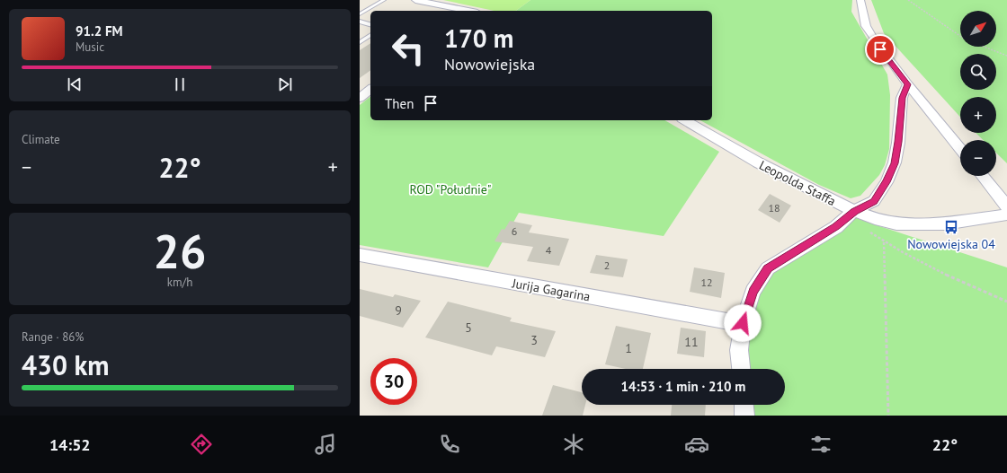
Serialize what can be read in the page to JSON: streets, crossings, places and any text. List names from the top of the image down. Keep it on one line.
{"streets":{"street":["Leopolda Staffa","Jurija Gagarina"]},"parks":["ROD \"Południe\""],"places":{"bus stop":["Nowowiejska 04"]},"house_numbers":["18","6","4","2","12","9","5","3","11","1"],"north":"top right","page":{"map_buttons":["+","−"],"turn":["170 m","Nowowiejska"],"song":["91.2 FM","Music"],"then":"Then","tile":["Climate",["26","km/h"],["Range · 86%","430 km"]],"heat":["−","22°","+"],"limit":"30","trip":"14:53 · 1 min · 210 m","tabs":["14:52","22°"]}}
